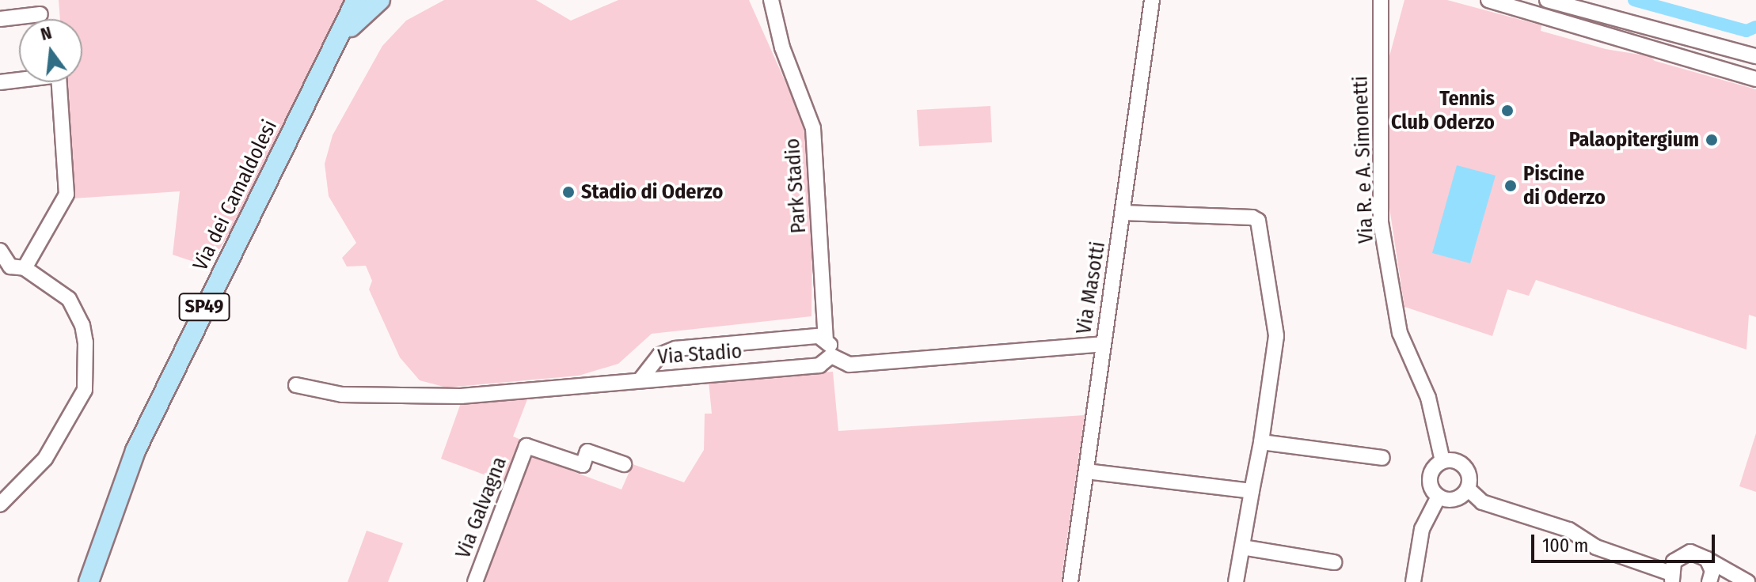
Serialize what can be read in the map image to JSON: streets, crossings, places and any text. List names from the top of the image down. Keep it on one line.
{"streets":{"main road":["Via dei Camaldolesi","SP49"],"street":["Via R. e A. Simonetti","Park Stadio","Via Masotti","Via Stadio","Via Galvagna"]},"crossings":[["Park Stadio","Via Stadio"]],"places":["Tennis Club Oderzo","Palaopitergium","Piscine di Oderzo","Stadio di Oderzo"],"scale_bar":"100 m","north":"top"}
